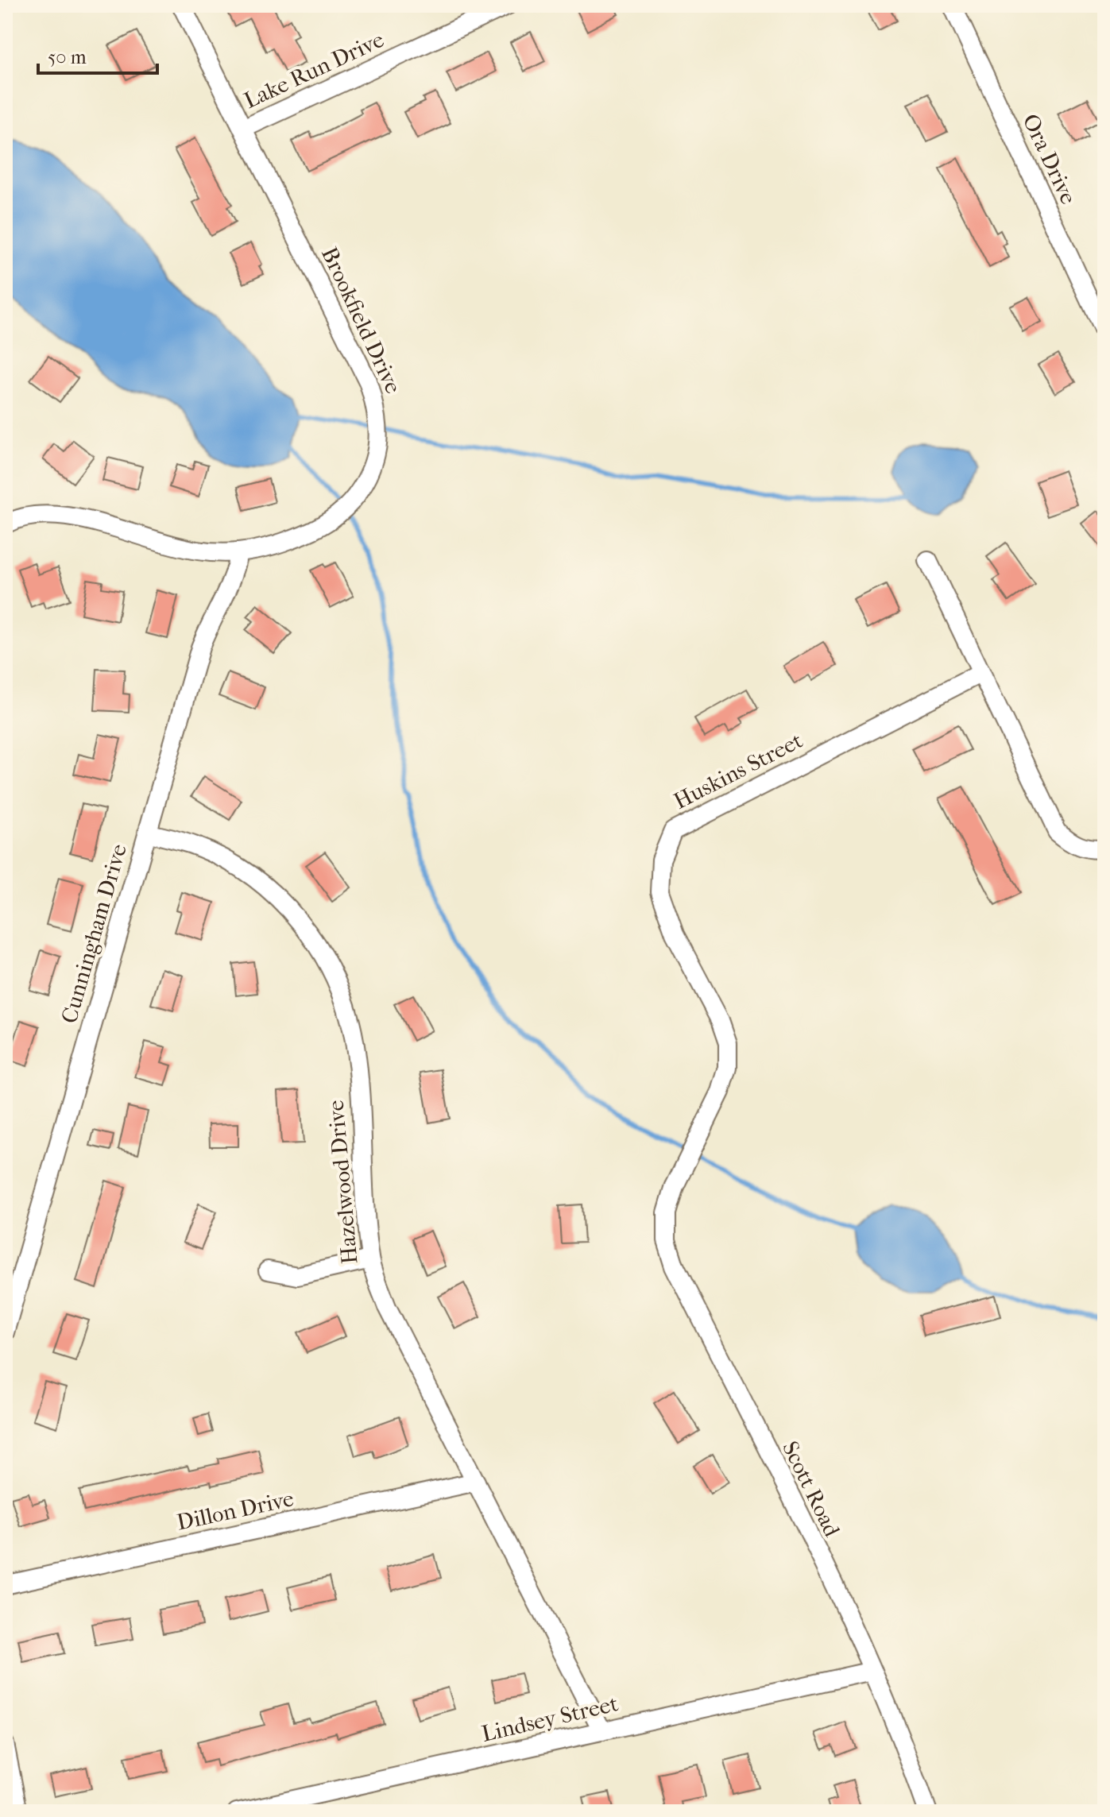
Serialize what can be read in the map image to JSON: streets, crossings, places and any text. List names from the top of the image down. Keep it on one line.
{"streets":{"street":["Lake Run Drive","Ora Drive","Brookfield Drive","Huskins Street","Cunningham Drive","Hazelwood Drive","Scott Road","Dillon Drive","Lindsey Street"]},"crossings":[["Lake Run Drive","Brookfield Drive"],["Brookfield Drive","Cunningham Drive"],["Huskins Street","Scott Road"],["Cunningham Drive","Hazelwood Drive"],["Hazelwood Drive","Dillon Drive"],["Hazelwood Drive","Lindsey Street"],["Scott Road","Lindsey Street"]],"scale_bar":"50 m"}
